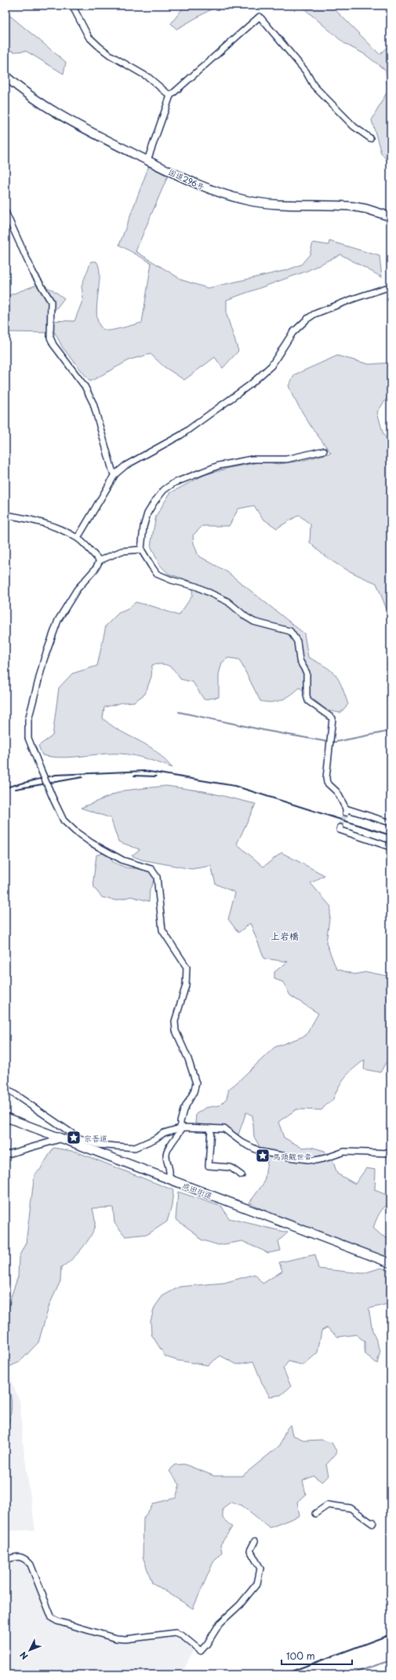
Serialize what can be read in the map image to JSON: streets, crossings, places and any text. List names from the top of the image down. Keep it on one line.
{"streets":{"highway":["国道296号","成田街道"]},"districts":["上岩橋"],"places":{"place":["宗吾道","馬頭観世音"]},"scale_bar":"100 m","north":"bottom left"}
